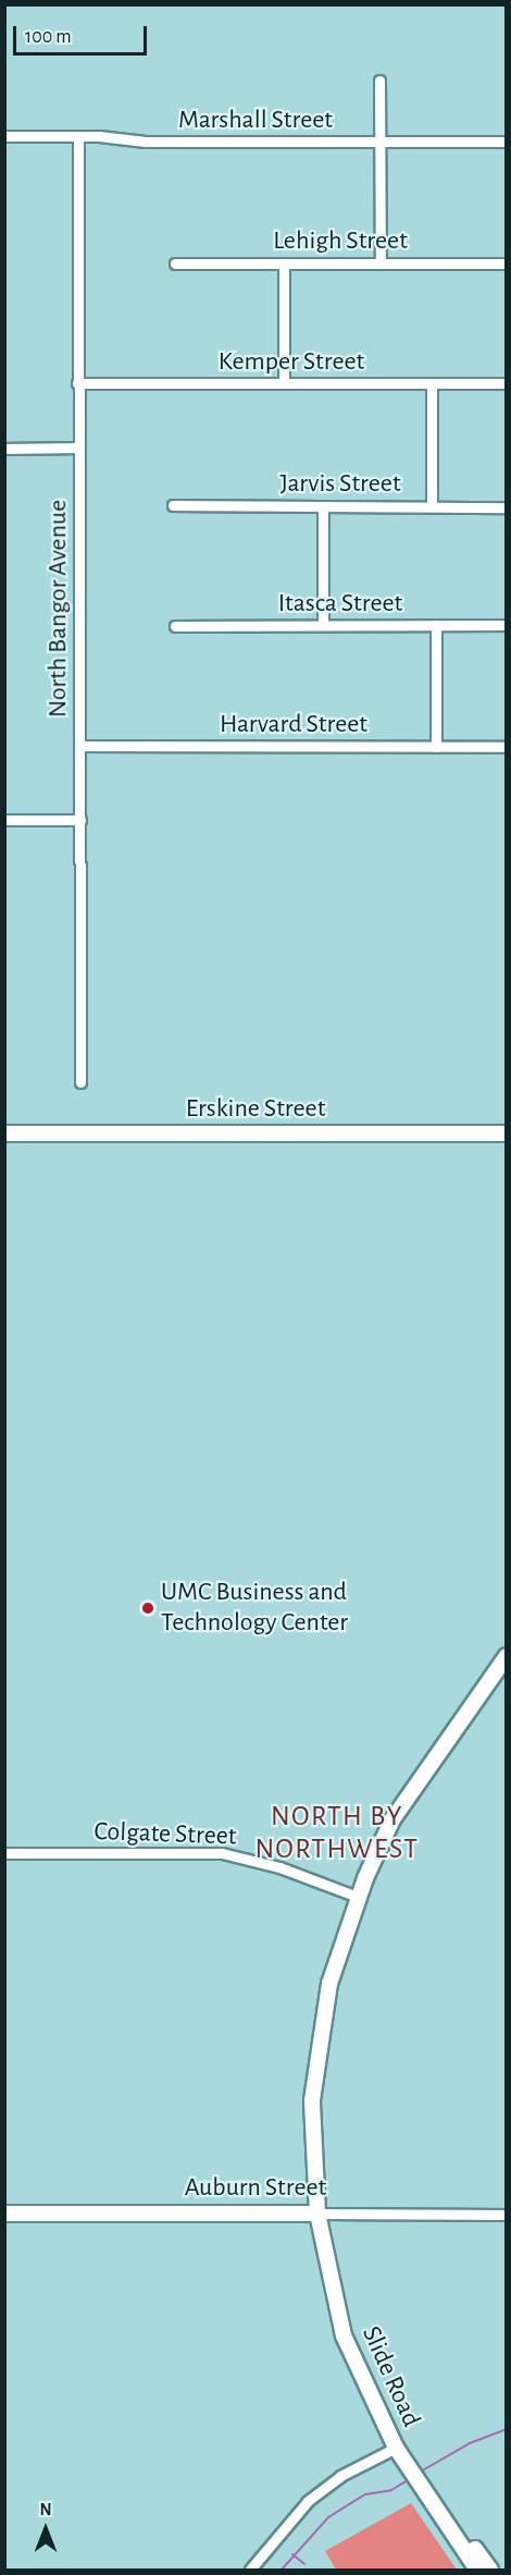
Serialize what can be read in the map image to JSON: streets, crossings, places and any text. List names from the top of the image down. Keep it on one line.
{"streets":{"main road":["Erskine Street","Auburn Street","Slide Road"],"street":["Marshall Street","Lehigh Street","Kemper Street","Jarvis Street","Itasca Street","North Bangor Avenue","Harvard Street","Colgate Street"]},"crossings":[["Marshall Street","North Bangor Avenue"],["Kemper Street","North Bangor Avenue"],["North Bangor Avenue","Harvard Street"],["Colgate Street","Slide Road"],["Auburn Street","Slide Road"]],"districts":["NORTH BY NORTHWEST"],"places":["UMC Business and Technology Center"],"scale_bar":"100 m","north":"top"}
